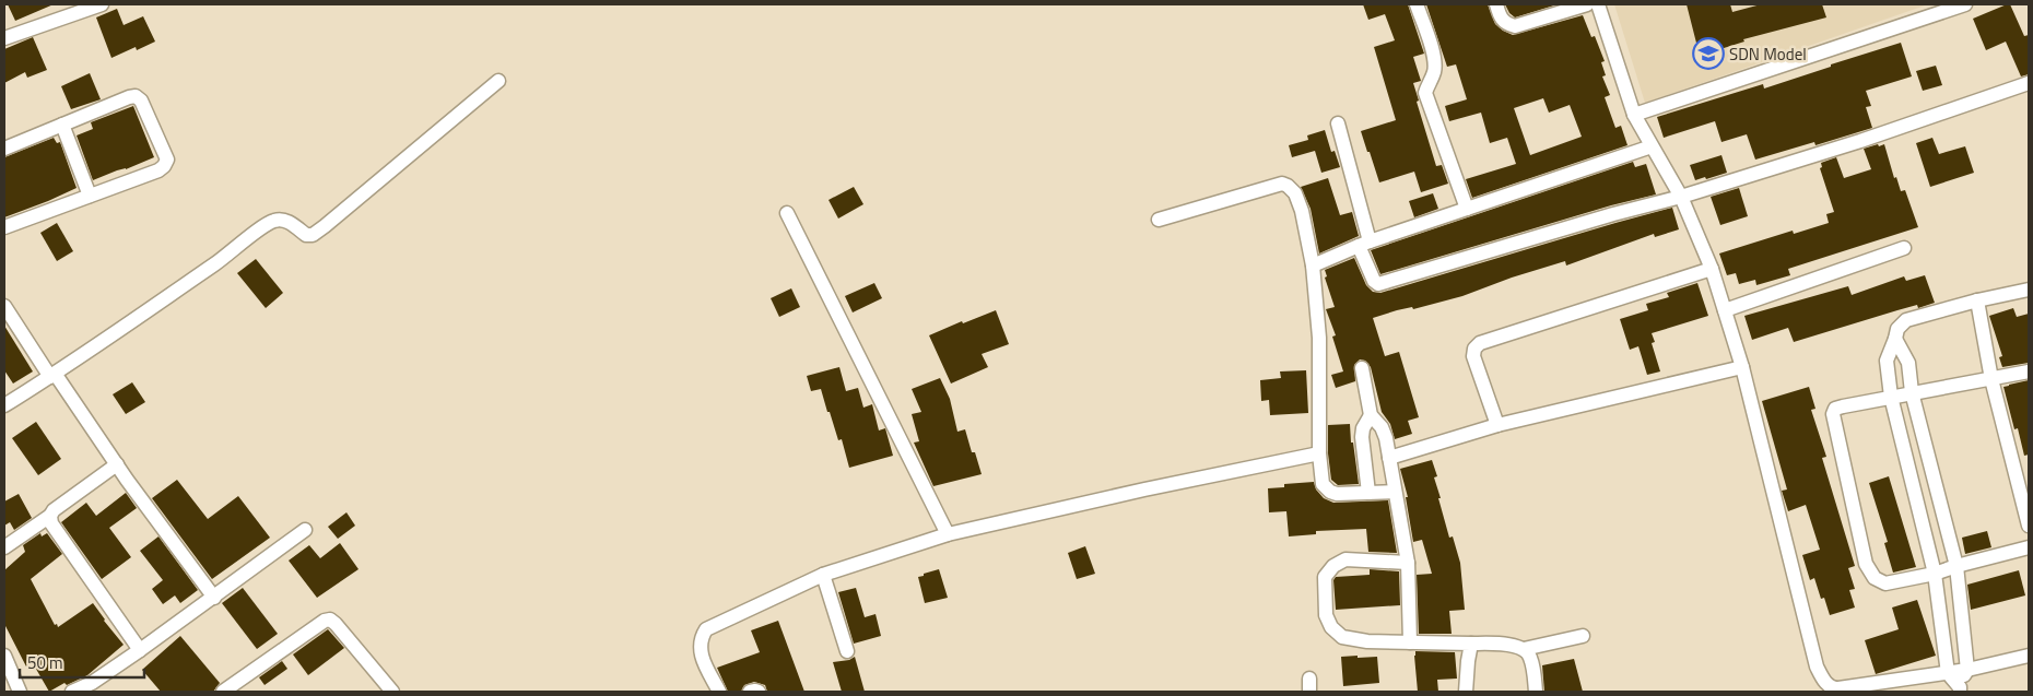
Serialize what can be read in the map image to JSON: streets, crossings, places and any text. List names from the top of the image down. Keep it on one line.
{"places":{"school or university":["SDN Model"]},"scale_bar":"50 m"}
